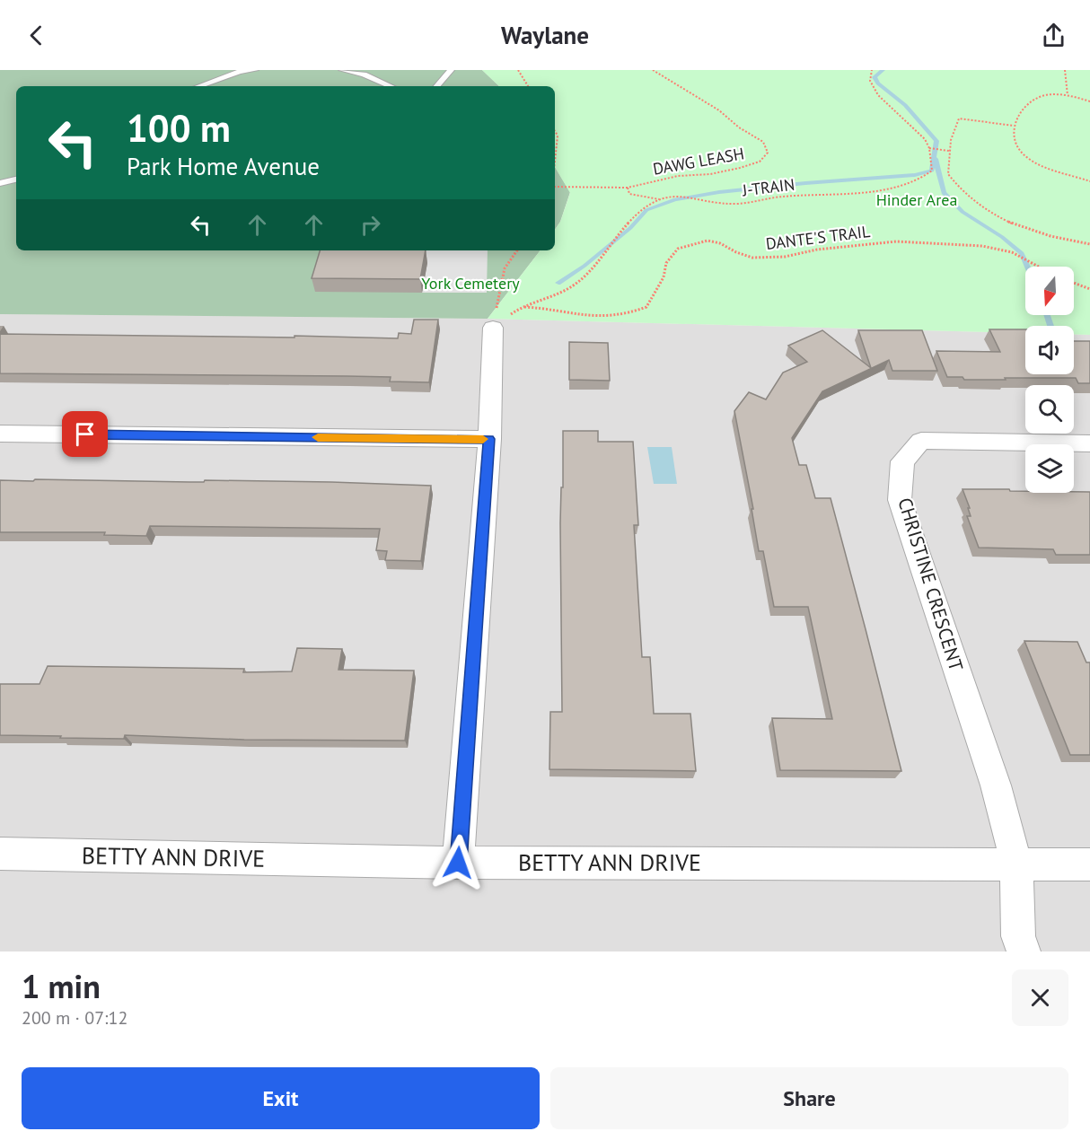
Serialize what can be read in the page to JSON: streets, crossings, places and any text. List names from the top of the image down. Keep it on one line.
{"streets":{"street":["CHRISTINE CRESCENT","BETTY ANN DRIVE"],"path":["DAWG LEASH","J-TRAIN","DANTE'S TRAIL"]},"crossings":[["J-TRAIN","DANTE'S TRAIL"],["CHRISTINE CRESCENT","BETTY ANN DRIVE"]],"parks":["Hinder Area","York Cemetery"],"north":"bottom","page":{"header":"Waylane","turn":["100 m","Park Home Avenue"],"heading":["1 min","200 m · 07:12"],"buttons":["Exit","Share"]}}
